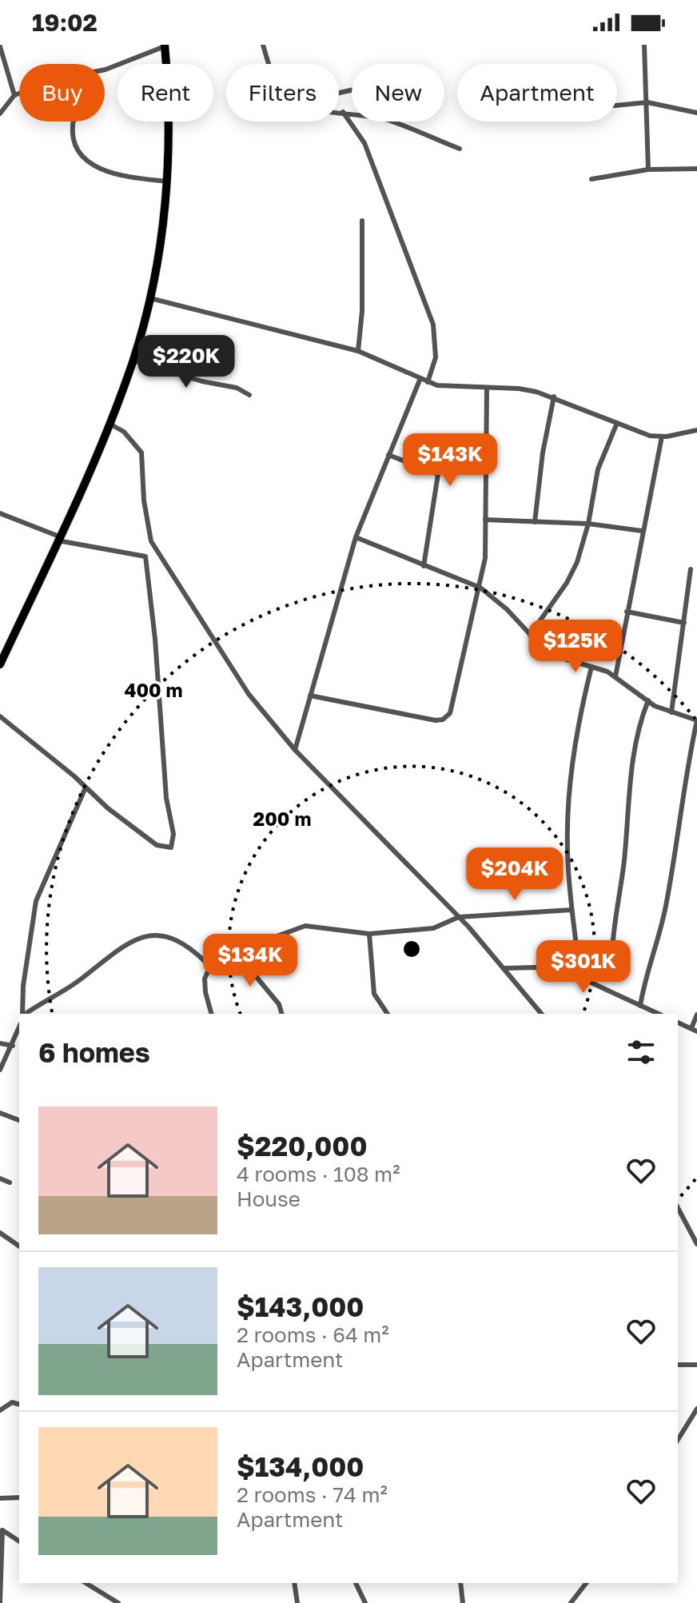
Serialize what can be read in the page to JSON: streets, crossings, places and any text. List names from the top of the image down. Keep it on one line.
{"page":{"status":"19:02","chip":["Buy","Rent","Filters","New","Apartment"],"price":["$220K","$143K","$125K","$204K","$134K","$301K"],"heading":"6 homes","list":[{"name":"$220,000","note":"4 rooms · 108 m² · House"},{"name":"$143,000","note":"2 rooms · 64 m² · Apartment"},{"name":"$134,000","note":"2 rooms · 74 m² · Apartment"}]},"rings":["400 m","200 m"]}
